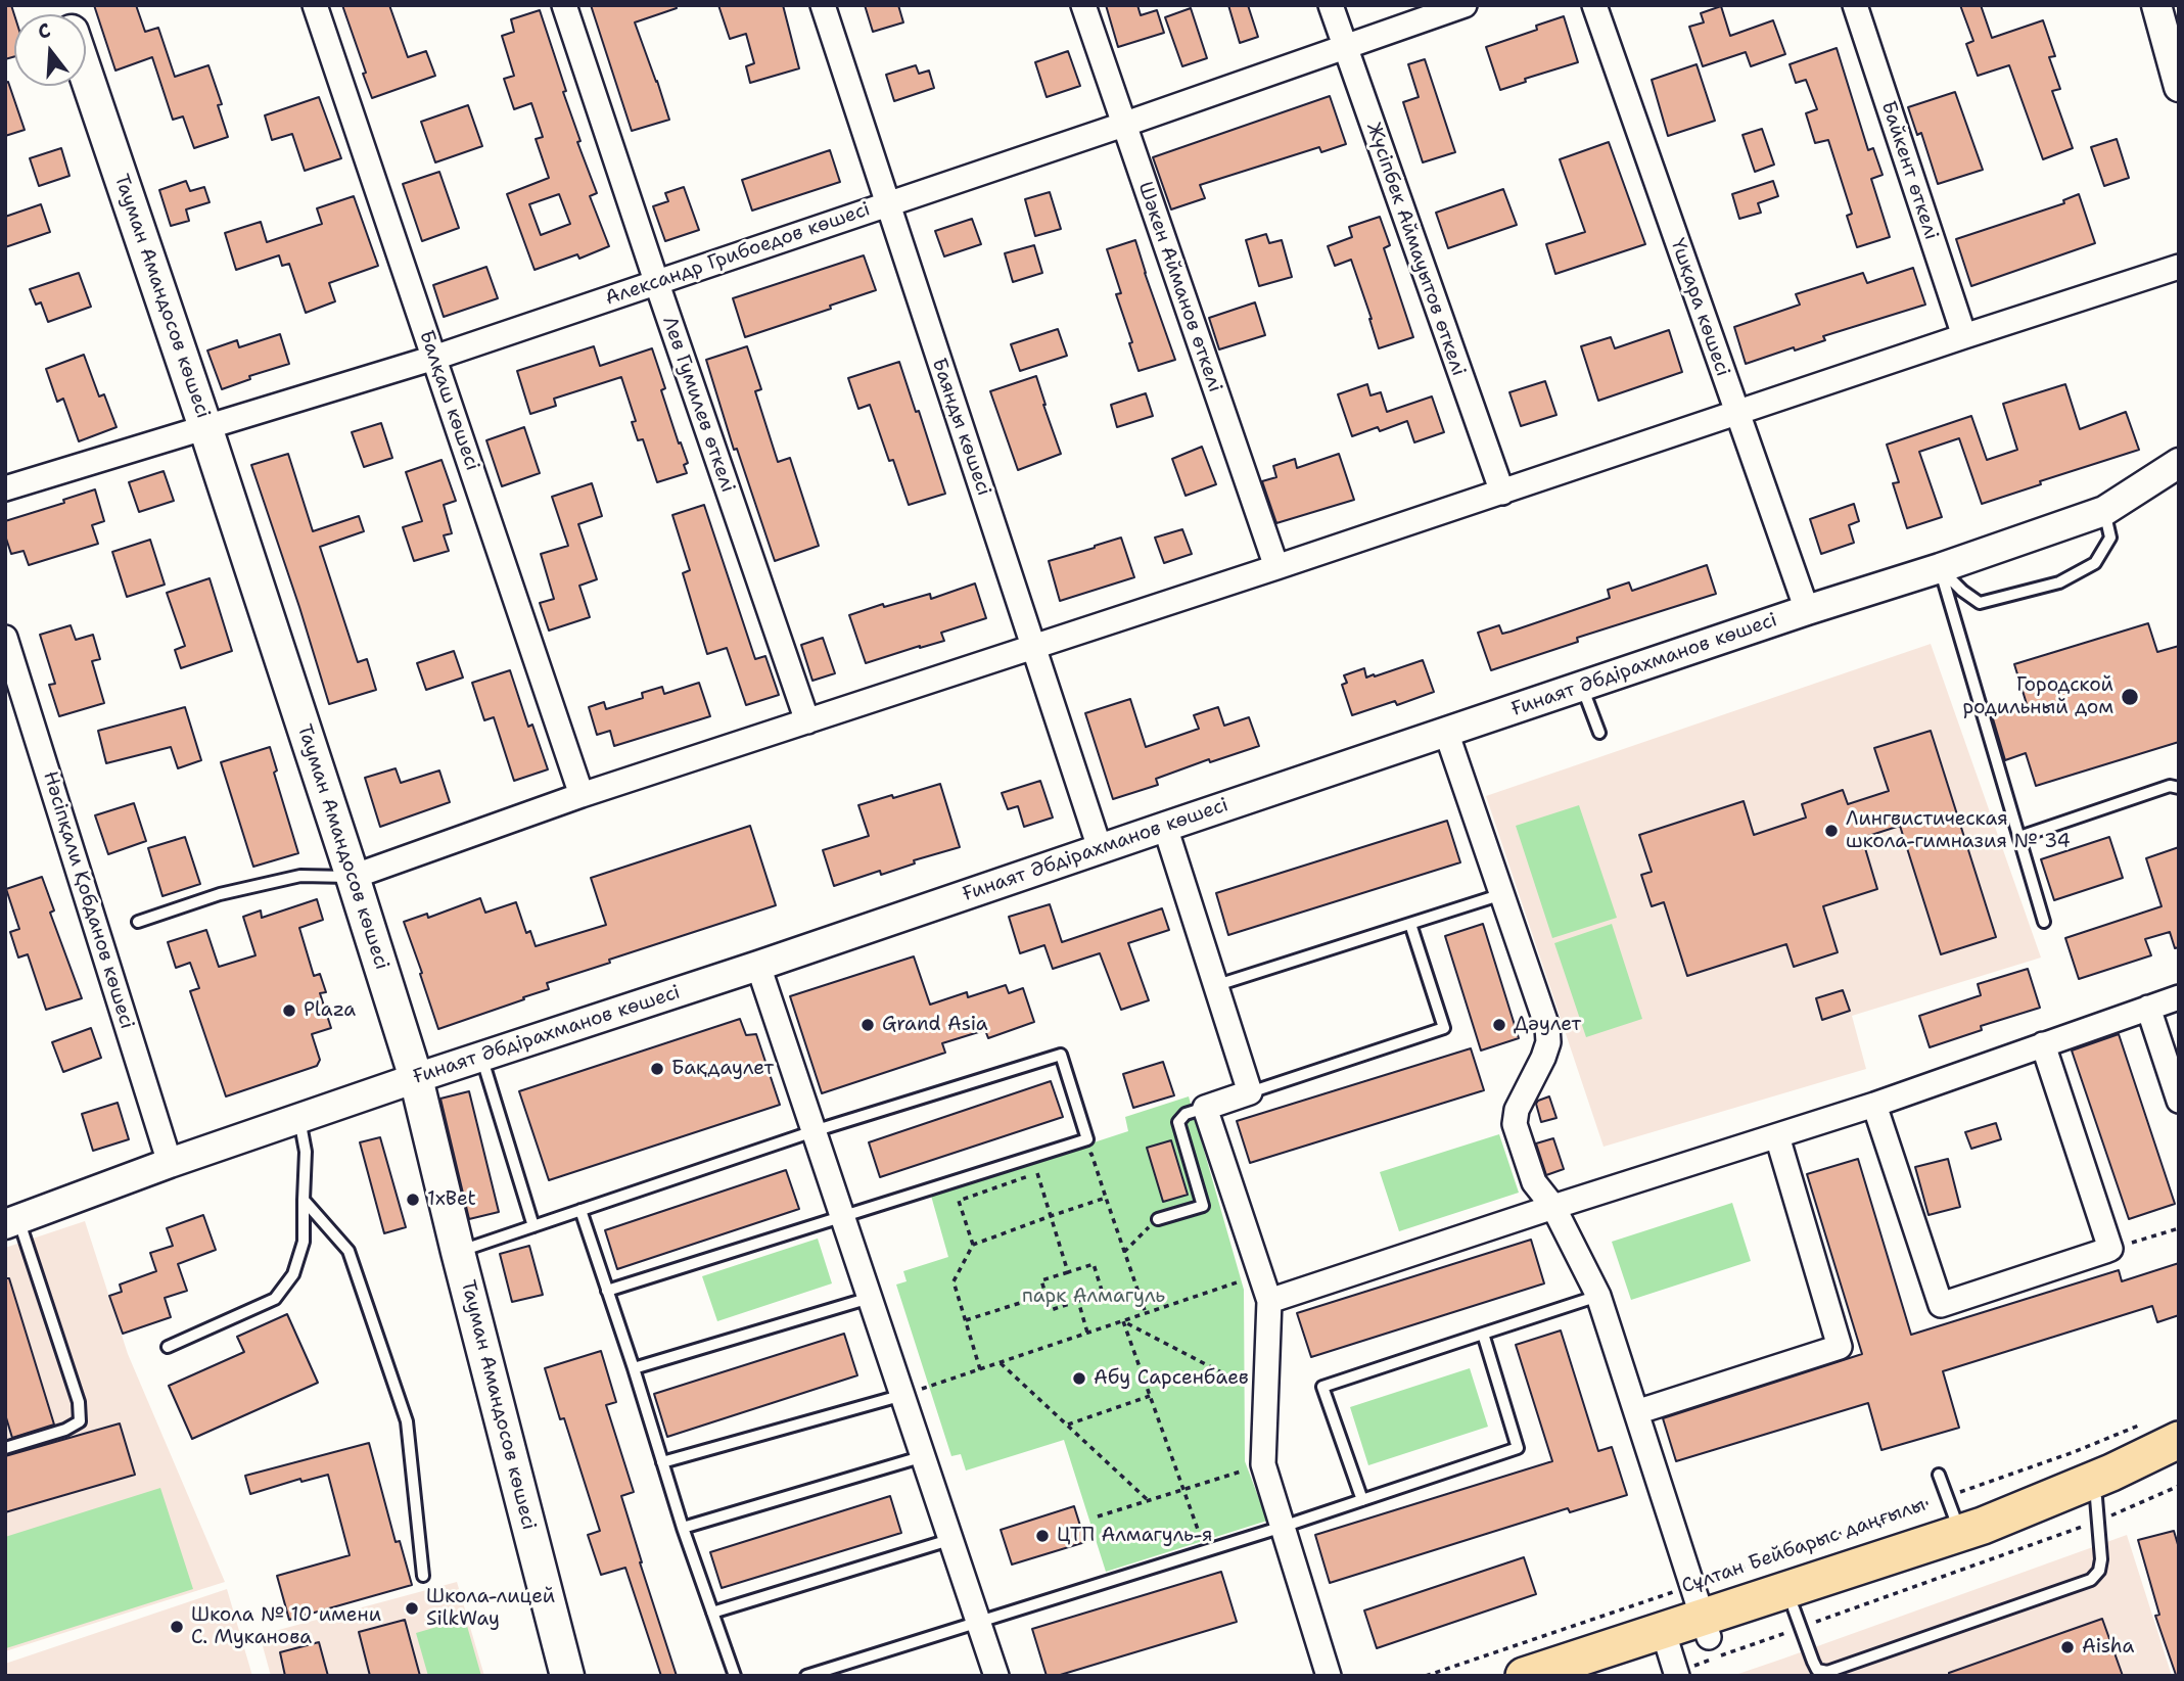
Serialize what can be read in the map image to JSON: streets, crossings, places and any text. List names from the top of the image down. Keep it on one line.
{"streets":{"main road":["Тауман Амандосов көшесі","Сұлтан Бейбарыс даңғылы"],"street":["Байкент өткелі","Жүсіпбек Аймауытов өткелі","Александр Грибоедов көшесі","Шәкен Айманов өткелі","Үшқара көшесі","Балқаш көшесі","Лев Гумилев өткелі","Баянды көшесі","Ғинаят Әбдірахманов көшесі","Нәсіпқали Қобданов көшесі"]},"crossings":[["Жүсіпбек Аймауытов өткелі","Александр Грибоедов көшесі"],["Александр Грибоедов көшесі","Шәкен Айманов өткелі"],["Александр Грибоедов көшесі","Тауман Амандосов көшесі"],["Александр Грибоедов көшесі","Балқаш көшесі"],["Александр Грибоедов көшесі","Лев Гумилев өткелі"],["Александр Грибоедов көшесі","Баянды көшесі"],["Тауман Амандосов көшесі","Ғинаят Әбдірахманов көшесі"],["Үшқара көшесі","Ғинаят Әбдірахманов көшесі"],["Баянды көшесі","Ғинаят Әбдірахманов көшесі"],["Ғинаят Әбдірахманов көшесі","Нәсіпқали Қобданов көшесі"]],"parks":["парк Алмагуль"],"places":["Городской родильный дом","Лингвистическая школа-гимназия № 34","Plaza","Grand Asia","Дәулет","Бақдаулет","1xBet","Абу Сарсенбаев","ЦТП Алмагуль-я","Школа-лицей SilkWay","Школа № 10 имени С. Муканова","Aisha"],"north":"top"}
